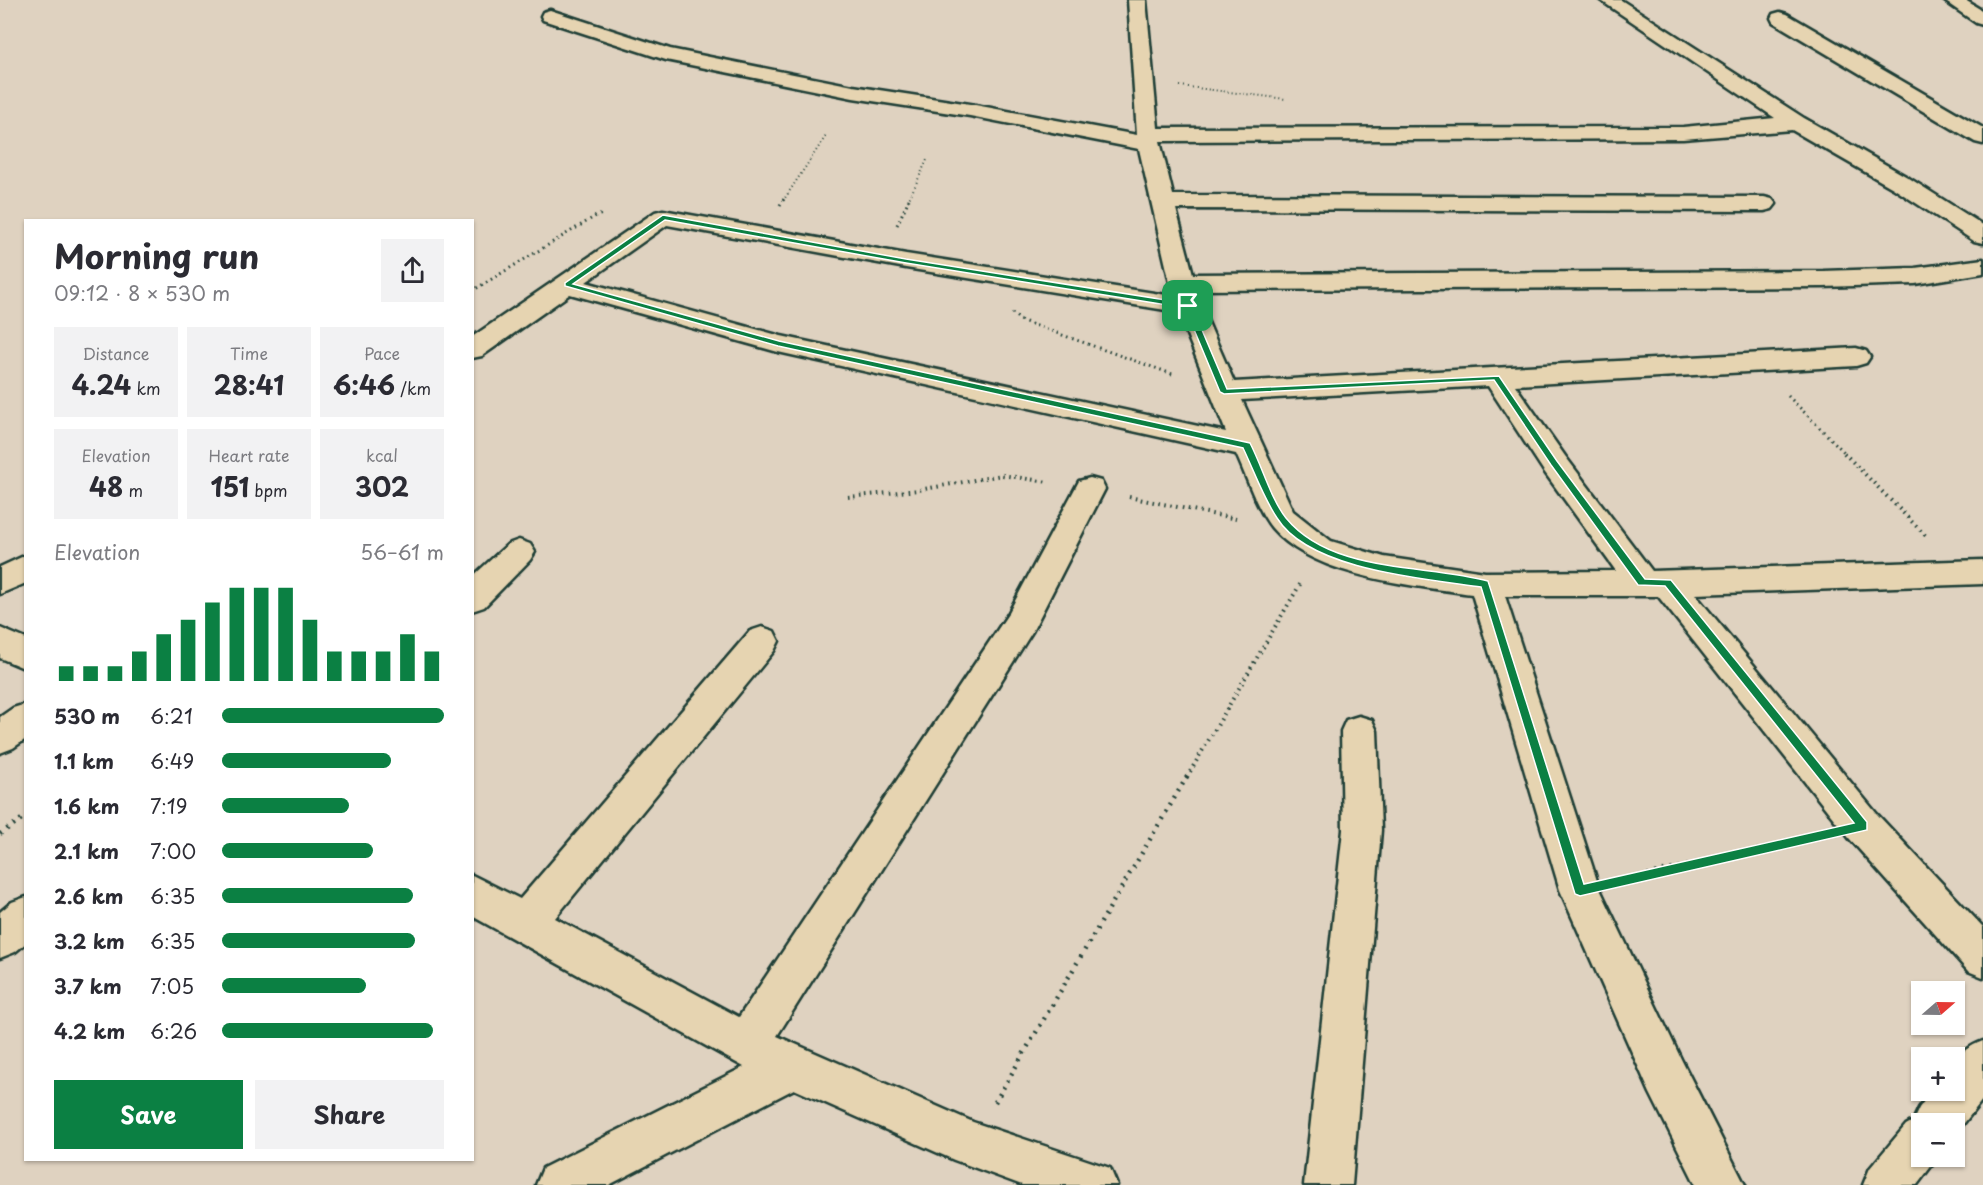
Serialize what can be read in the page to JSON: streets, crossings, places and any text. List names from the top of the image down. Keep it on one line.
{"north":"right","page":{"heading":["Morning run","09:12 · 8 × 530 m"],"stats":[["Distance","4.24 km"],["Time","28:41"],["Pace","6:46 /km"],["Elevation","48 m"],["Heart rate","151 bpm"],["kcal","302"]],"chart":["Elevation","56–61 m"],"list":[{"name":"530 m","note":"6:21"},{"name":"1.1 km","note":"6:49"},{"name":"1.6 km","note":"7:19"},{"name":"2.1 km","note":"7:00"},{"name":"2.6 km","note":"6:35"},{"name":"3.2 km","note":"6:35"},{"name":"3.7 km","note":"7:05"},{"name":"4.2 km","note":"6:26"}],"map_buttons":["+","−"],"buttons":["Save","Share"]}}
